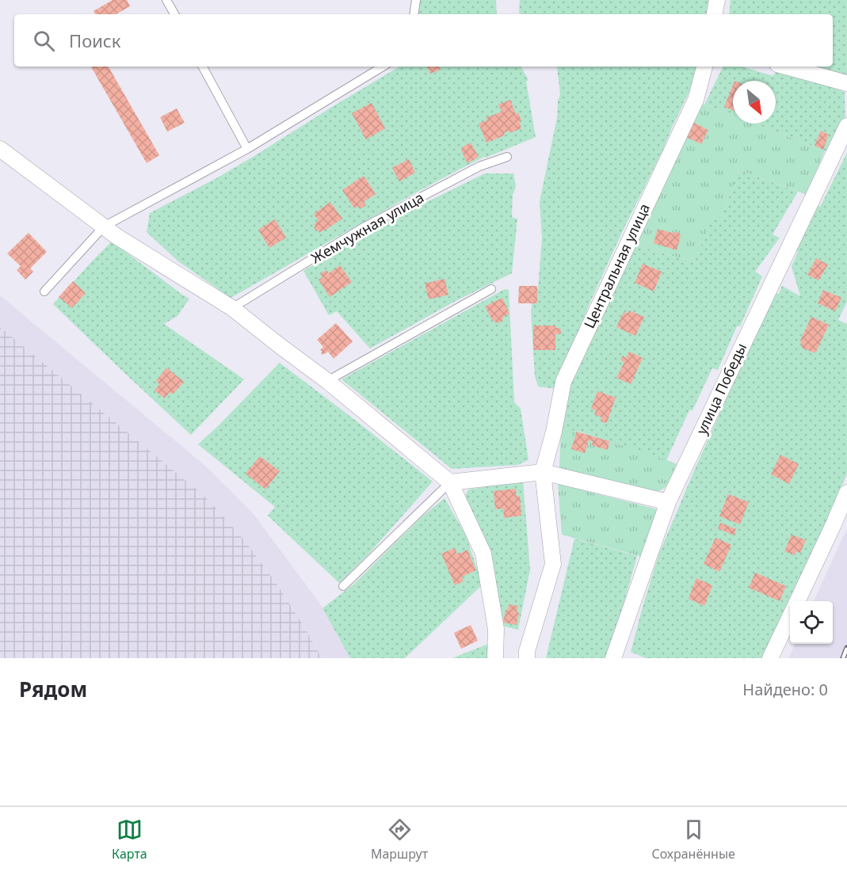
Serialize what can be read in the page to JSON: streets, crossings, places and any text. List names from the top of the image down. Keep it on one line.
{"streets":{"street":["Центральная улица","улица Победы"],"lane":["Жемчужная улица"]},"north":"bottom right","page":{"search":"Поиск","heading":["Рядом","Найдено: 0"],"nav":["Карта","Маршрут","Сохранённые"]}}
